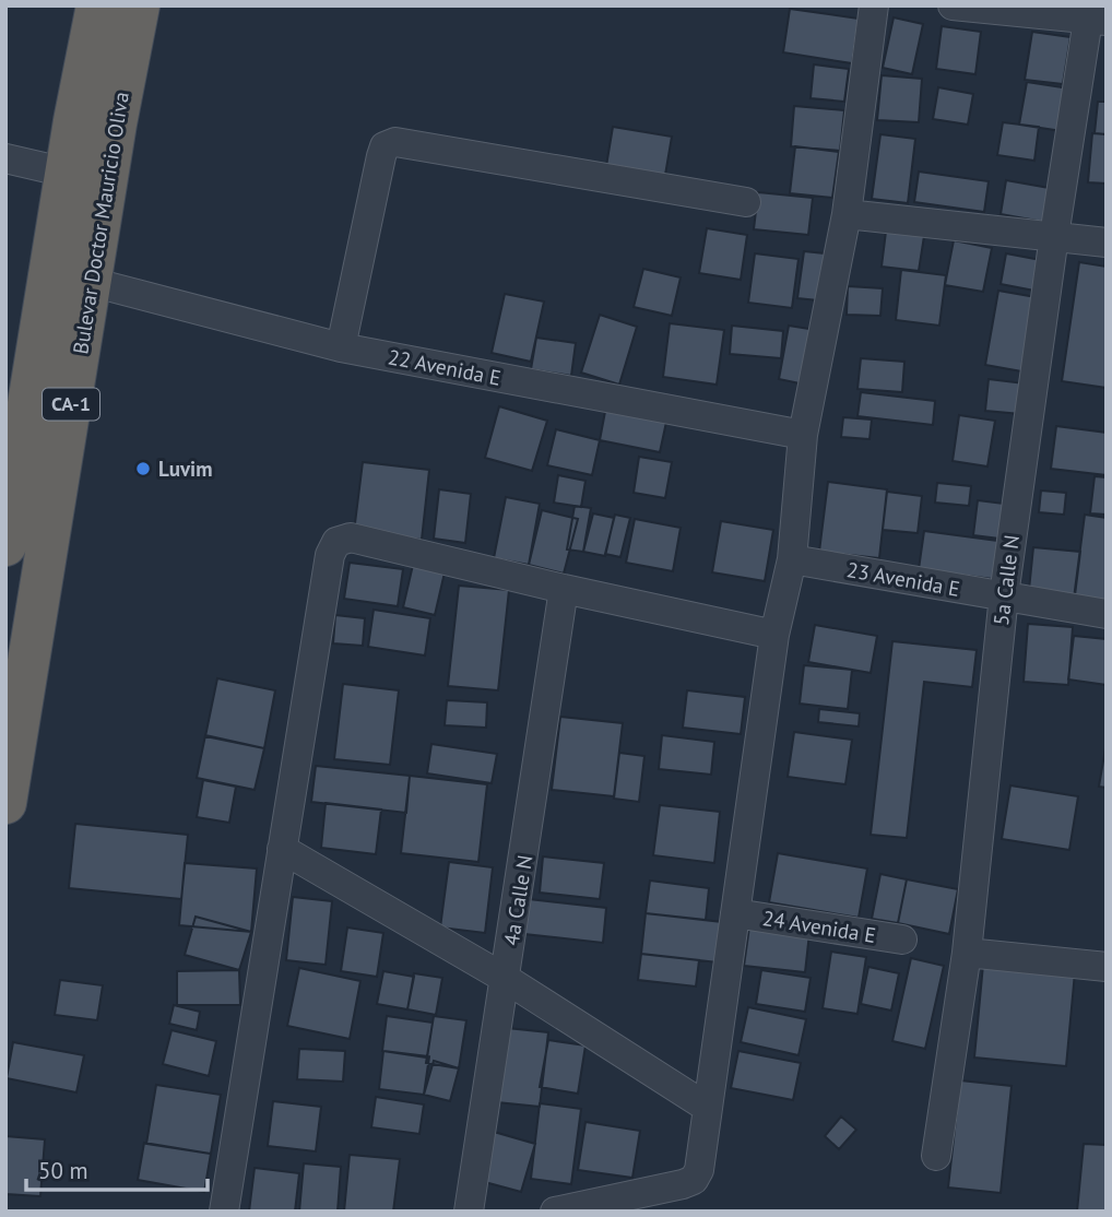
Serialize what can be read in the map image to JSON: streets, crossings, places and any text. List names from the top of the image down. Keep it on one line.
{"streets":{"highway":["Bulevar Doctor Mauricio Oliva","CA-1"],"street":["22 Avenida E","23 Avenida E","5a Calle N","4a Calle N","24 Avenida E"]},"crossings":[["Bulevar Doctor Mauricio Oliva","22 Avenida E"],["23 Avenida E","5a Calle N"]],"places":["Luvim"],"scale_bar":"50 m"}
